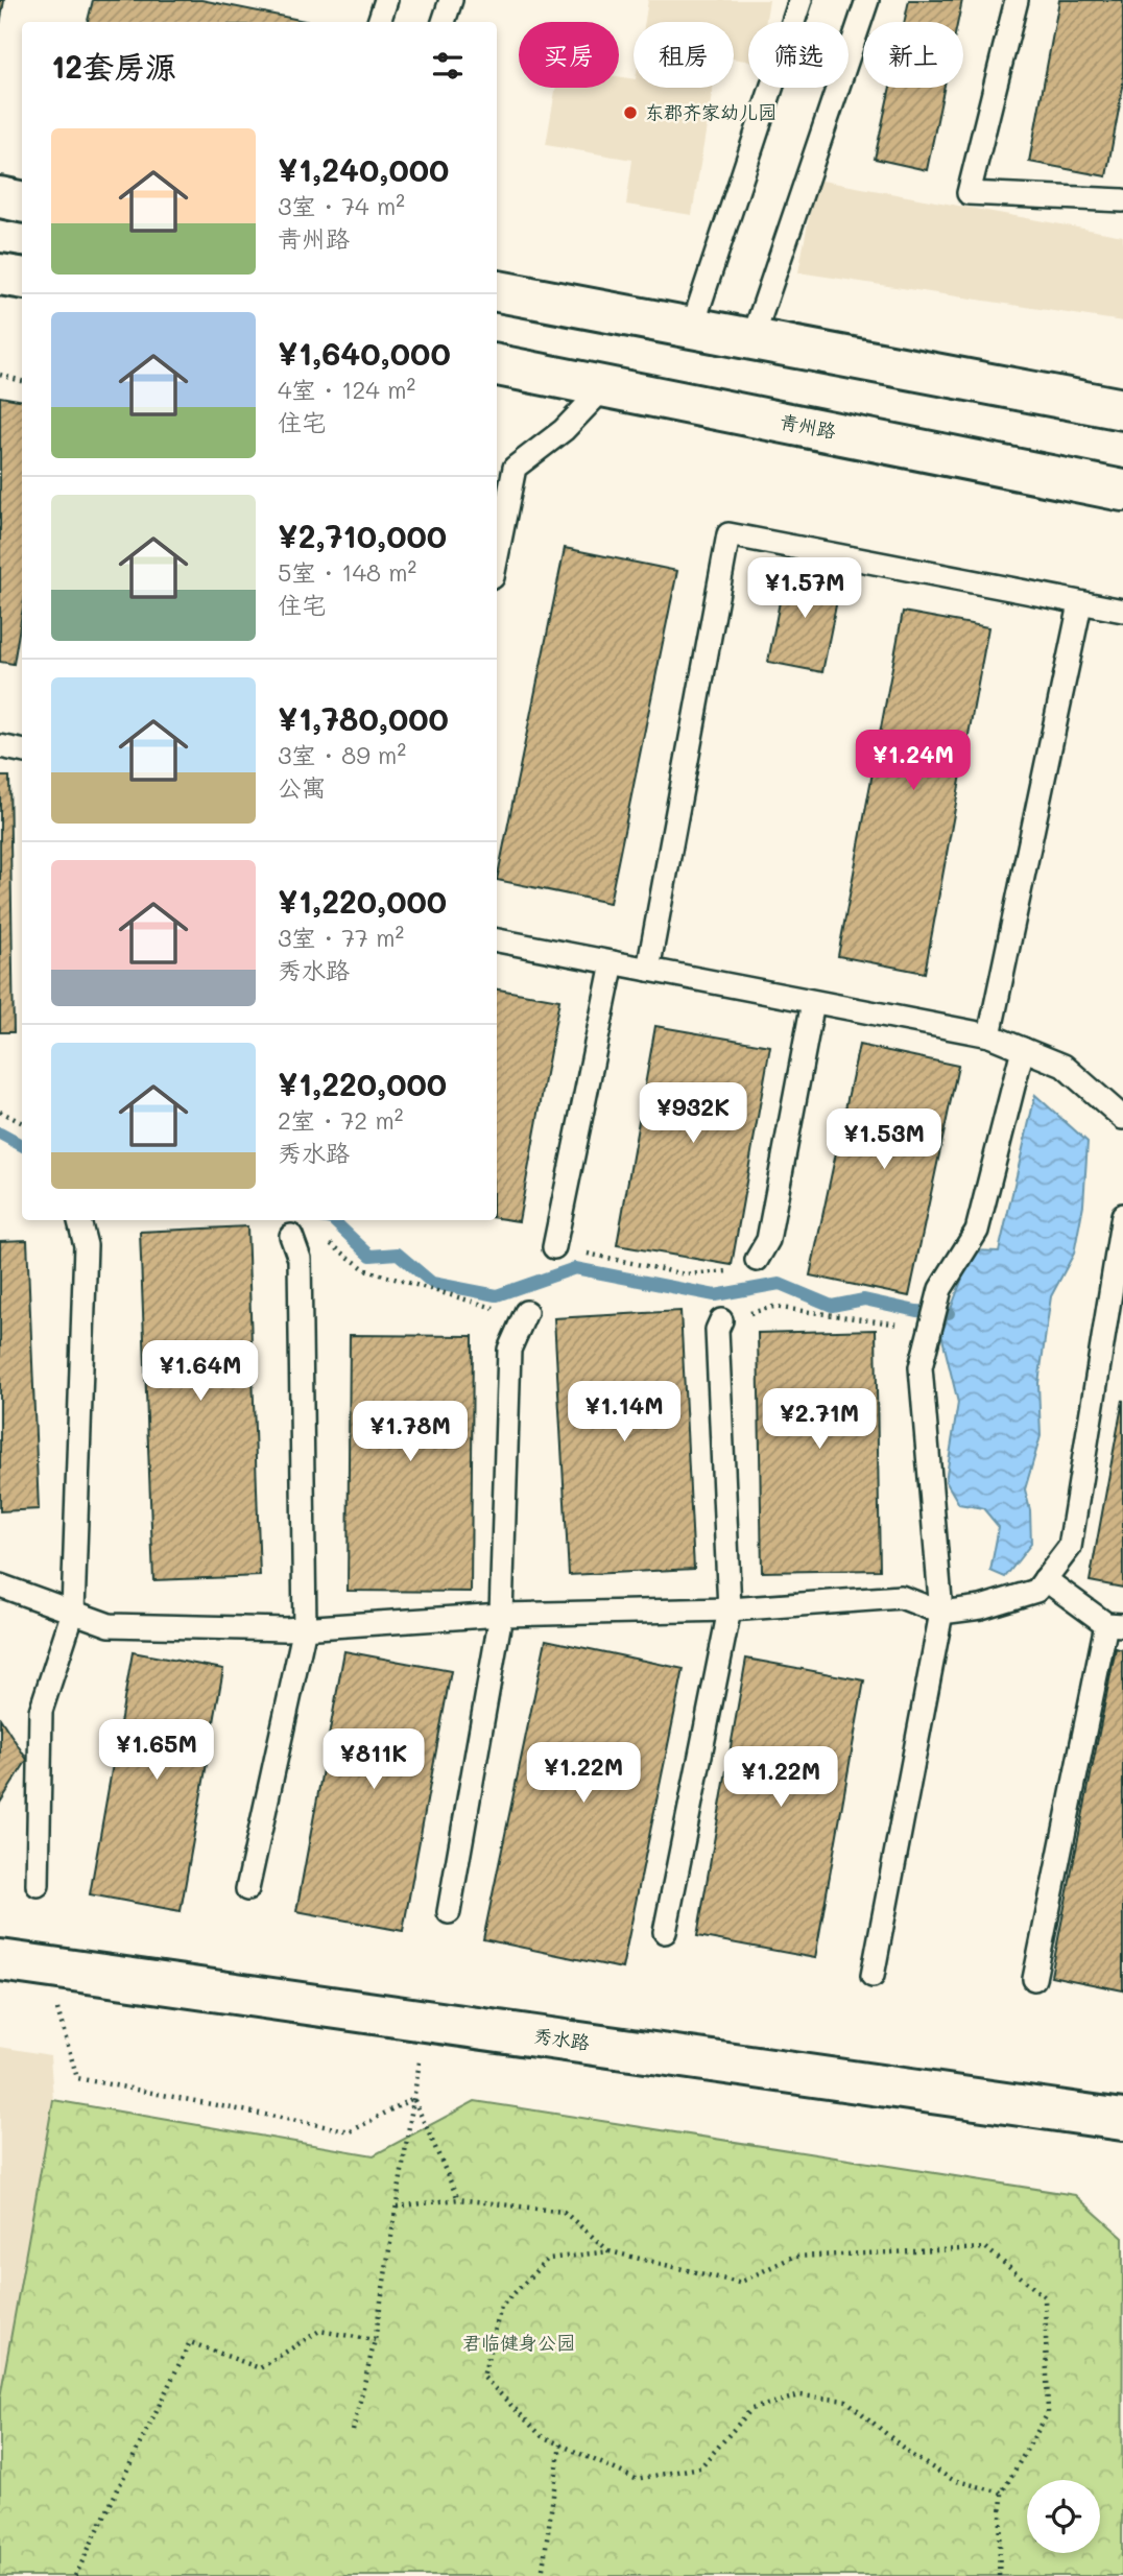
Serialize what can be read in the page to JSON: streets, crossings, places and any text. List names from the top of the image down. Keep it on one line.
{"streets":{"street":["青州路","秀水路"]},"parks":["君临健身公园"],"places":["东郡齐家幼儿园"],"page":{"chip":["买房","租房","筛选","新上"],"heading":"12套房源","list":[{"name":"¥1,240,000","note":"3室 · 74 m² · 青州路"},{"name":"¥1,640,000","note":"4室 · 124 m² · 住宅"},{"name":"¥2,710,000","note":"5室 · 148 m² · 住宅"},{"name":"¥1,780,000","note":"3室 · 89 m² · 公寓"},{"name":"¥1,220,000","note":"3室 · 77 m² · 秀水路"},{"name":"¥1,220,000","note":"2室 · 72 m² · 秀水路"}],"price":["¥1.57M","¥1.24M","¥932K","¥1.53M","¥1.64M","¥1.14M","¥2.71M","¥1.78M","¥1.65M","¥811K","¥1.22M","¥1.22M"]}}
